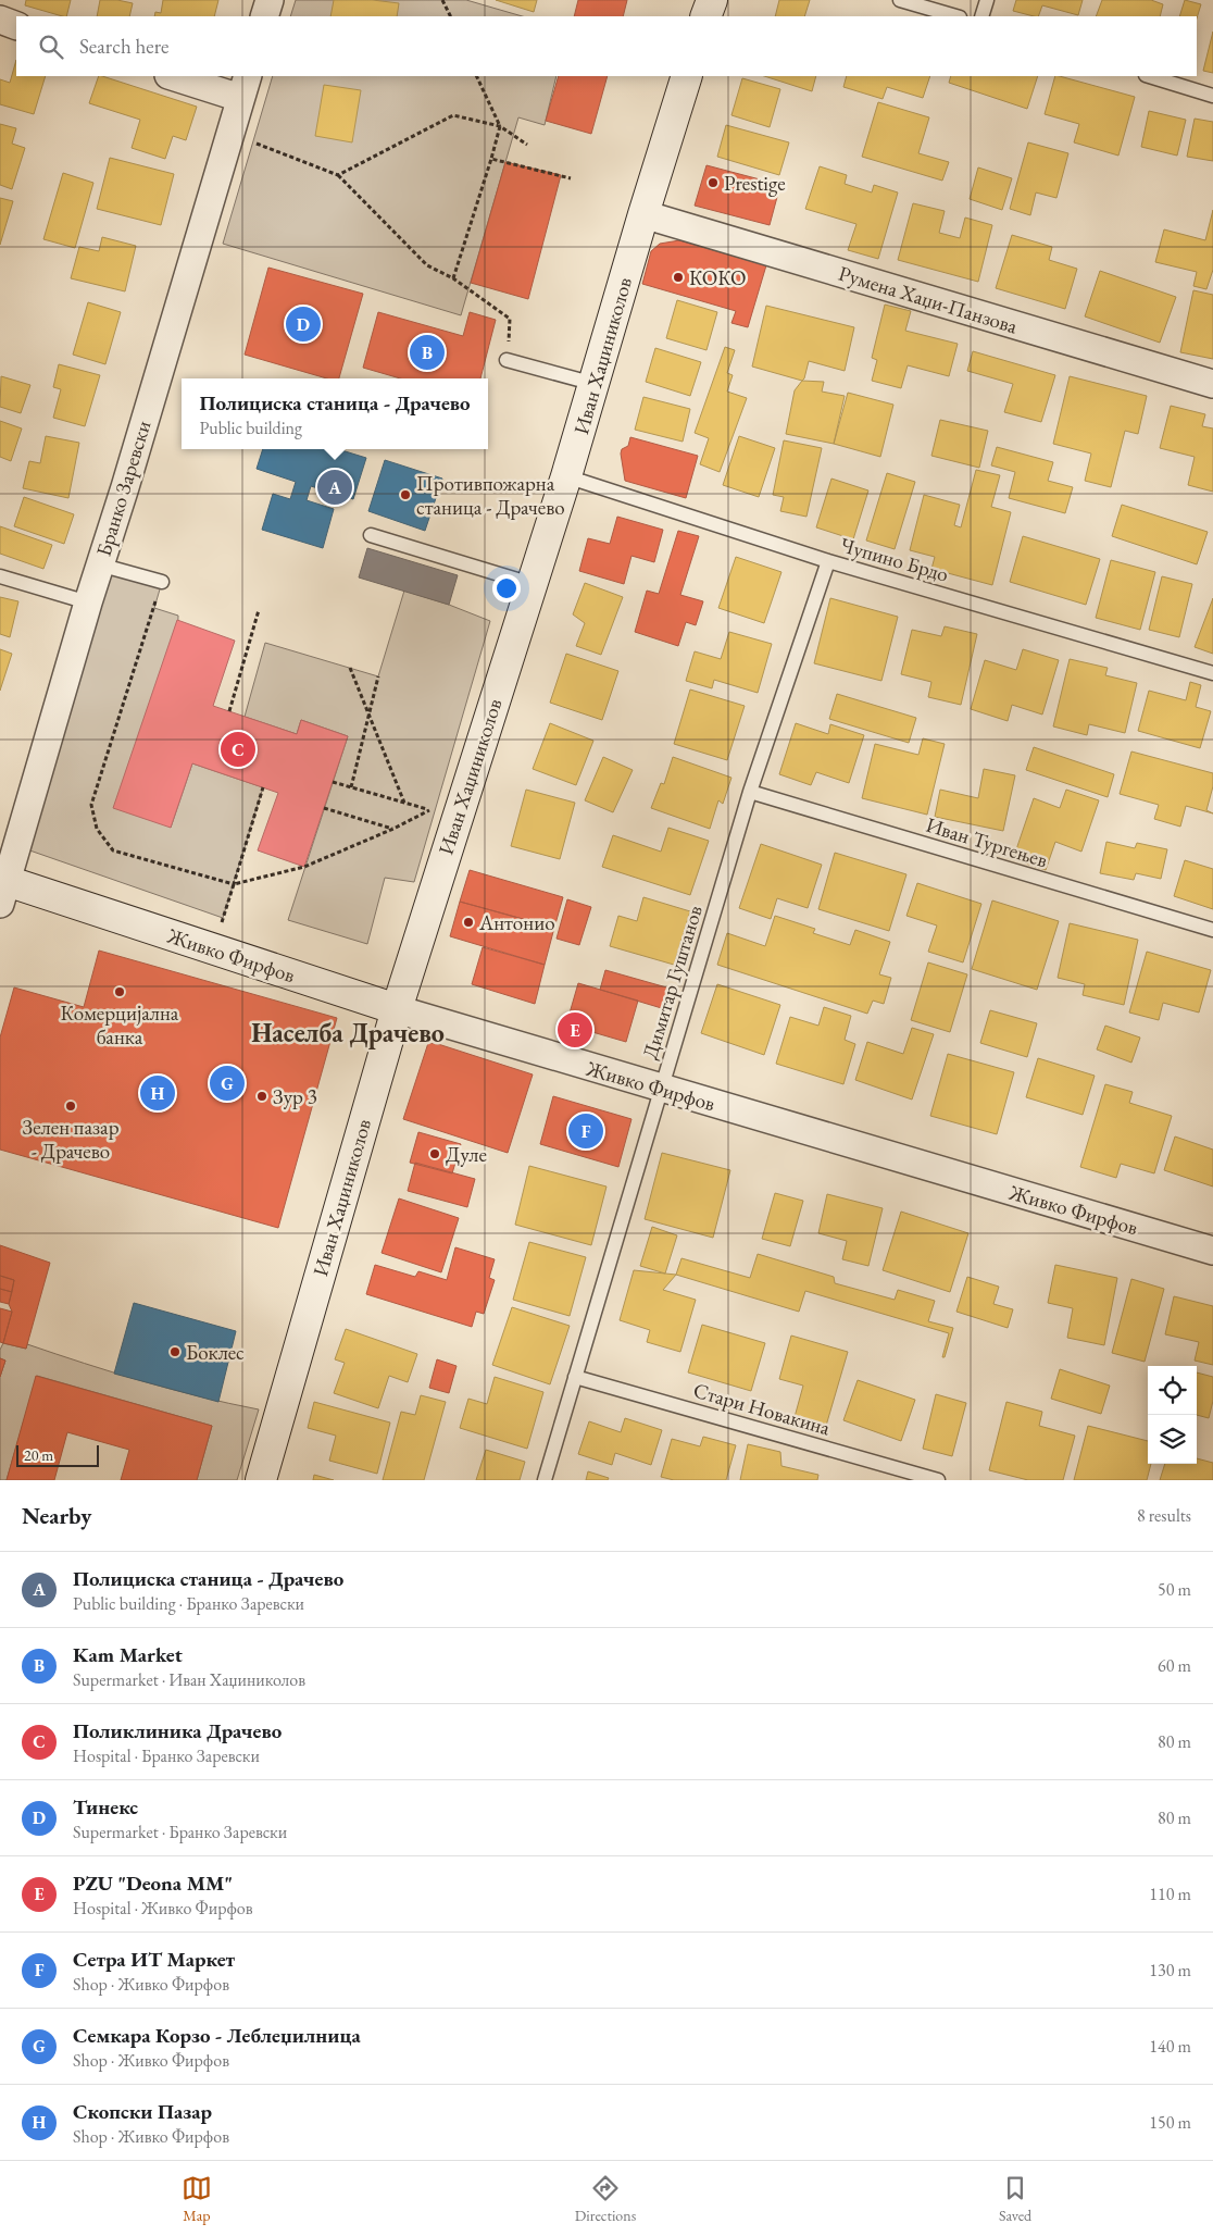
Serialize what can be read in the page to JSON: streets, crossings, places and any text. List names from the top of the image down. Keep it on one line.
{"streets":{"street":["Румена Хаџи-Панзова","Иван Хаџиниколов","Бранко Заревски","Живко Фирфов"],"lane":["Чупино Брдо","Иван Тургењев","Димитар Гуштанов","Стари Новакина"]},"crossings":[["Румена Хаџи-Панзова","Иван Хаџиниколов"],["Иван Хаџиниколов","Чупино Брдо"],["Иван Хаџиниколов","Живко Фирфов"],["Бранко Заревски","Живко Фирфов"],["Чупино Брдо","Димитар Гуштанов"],["Иван Тургењев","Димитар Гуштанов"],["Живко Фирфов","Димитар Гуштанов"],["Димитар Гуштанов","Стари Новакина"]],"districts":["Населба Драчево"],"places":["Prestige","КОКО","Противпожарна станица - Драчево","Антонио","Комерцијална банка","Зур 3","Зелен пазар - Драчево","Дуле","Боклес"],"scale_bar":"20 m","page":{"search":"Search here","pins":["D","B","A","C","E","G","H","F"],"popup":["Полициска станица - Драчево","Public building"],"scale":"20 m","heading":["Nearby","8 results"],"list":[{"mark":"A","name":"Полициска станица - Драчево","note":"Public building · Бранко Заревски","value":"50 m"},{"mark":"B","name":"Kam Market","note":"Supermarket · Иван Хаџиниколов","value":"60 m"},{"mark":"C","name":"Поликлиника Драчево","note":"Hospital · Бранко Заревски","value":"80 m"},{"mark":"D","name":"Тинекс","note":"Supermarket · Бранко Заревски","value":"80 m"},{"mark":"E","name":"PZU \"Deona MM\"","note":"Hospital · Живко Фирфов","value":"110 m"},{"mark":"F","name":"Сетра ИТ Маркет","note":"Shop · Живко Фирфов","value":"130 m"},{"mark":"G","name":"Семкара Корзо - Леблеџилница","note":"Shop · Живко Фирфов","value":"140 m"},{"mark":"H","name":"Скопски Пазар","note":"Shop · Живко Фирфов","value":"150 m"}],"nav":["Map","Directions","Saved"]}}
